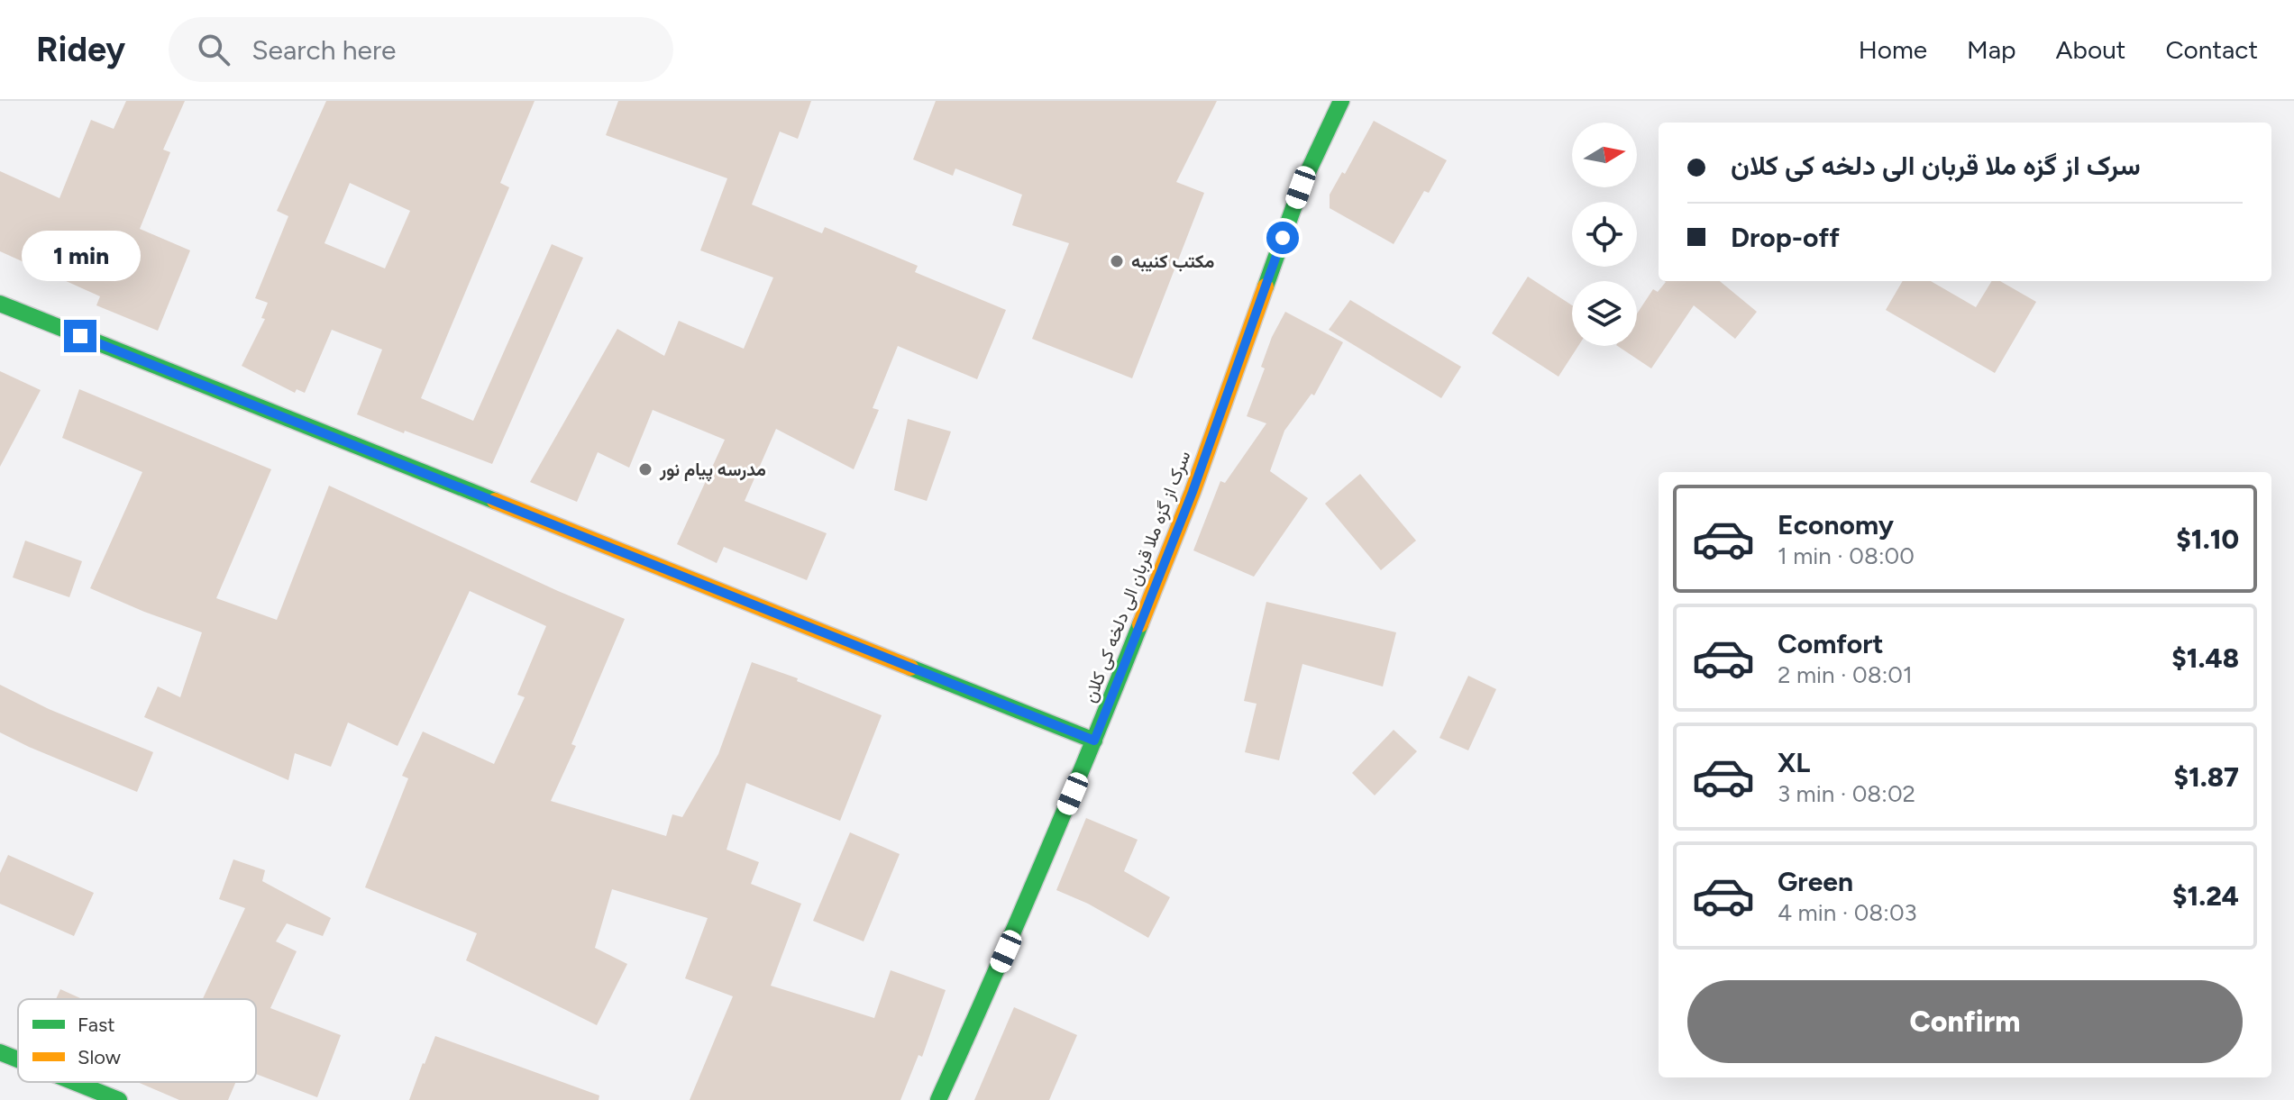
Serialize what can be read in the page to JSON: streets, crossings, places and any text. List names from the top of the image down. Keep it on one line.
{"streets":{"street":["سرک از گزه ملا قربان الی دلخه کی کلان"]},"places":["مکتب کنیبه","مدرسه پیام نور"],"legend":["Fast","Slow"],"north":"right","page":{"header":"Ridey","search":"Search here","nav":["Home","Map","About","Contact"],"banner":["سرک از گزه ملا قربان الی دلخه کی کلان","Drop-off"],"bubble":"1 min","list":[{"name":"Economy","note":"1 min · 08:00","value":"$1.10"},{"name":"Comfort","note":"2 min · 08:01","value":"$1.48"},{"name":"XL","note":"3 min · 08:02","value":"$1.87"},{"name":"Green","note":"4 min · 08:03","value":"$1.24"}],"buttons":"Confirm"}}
